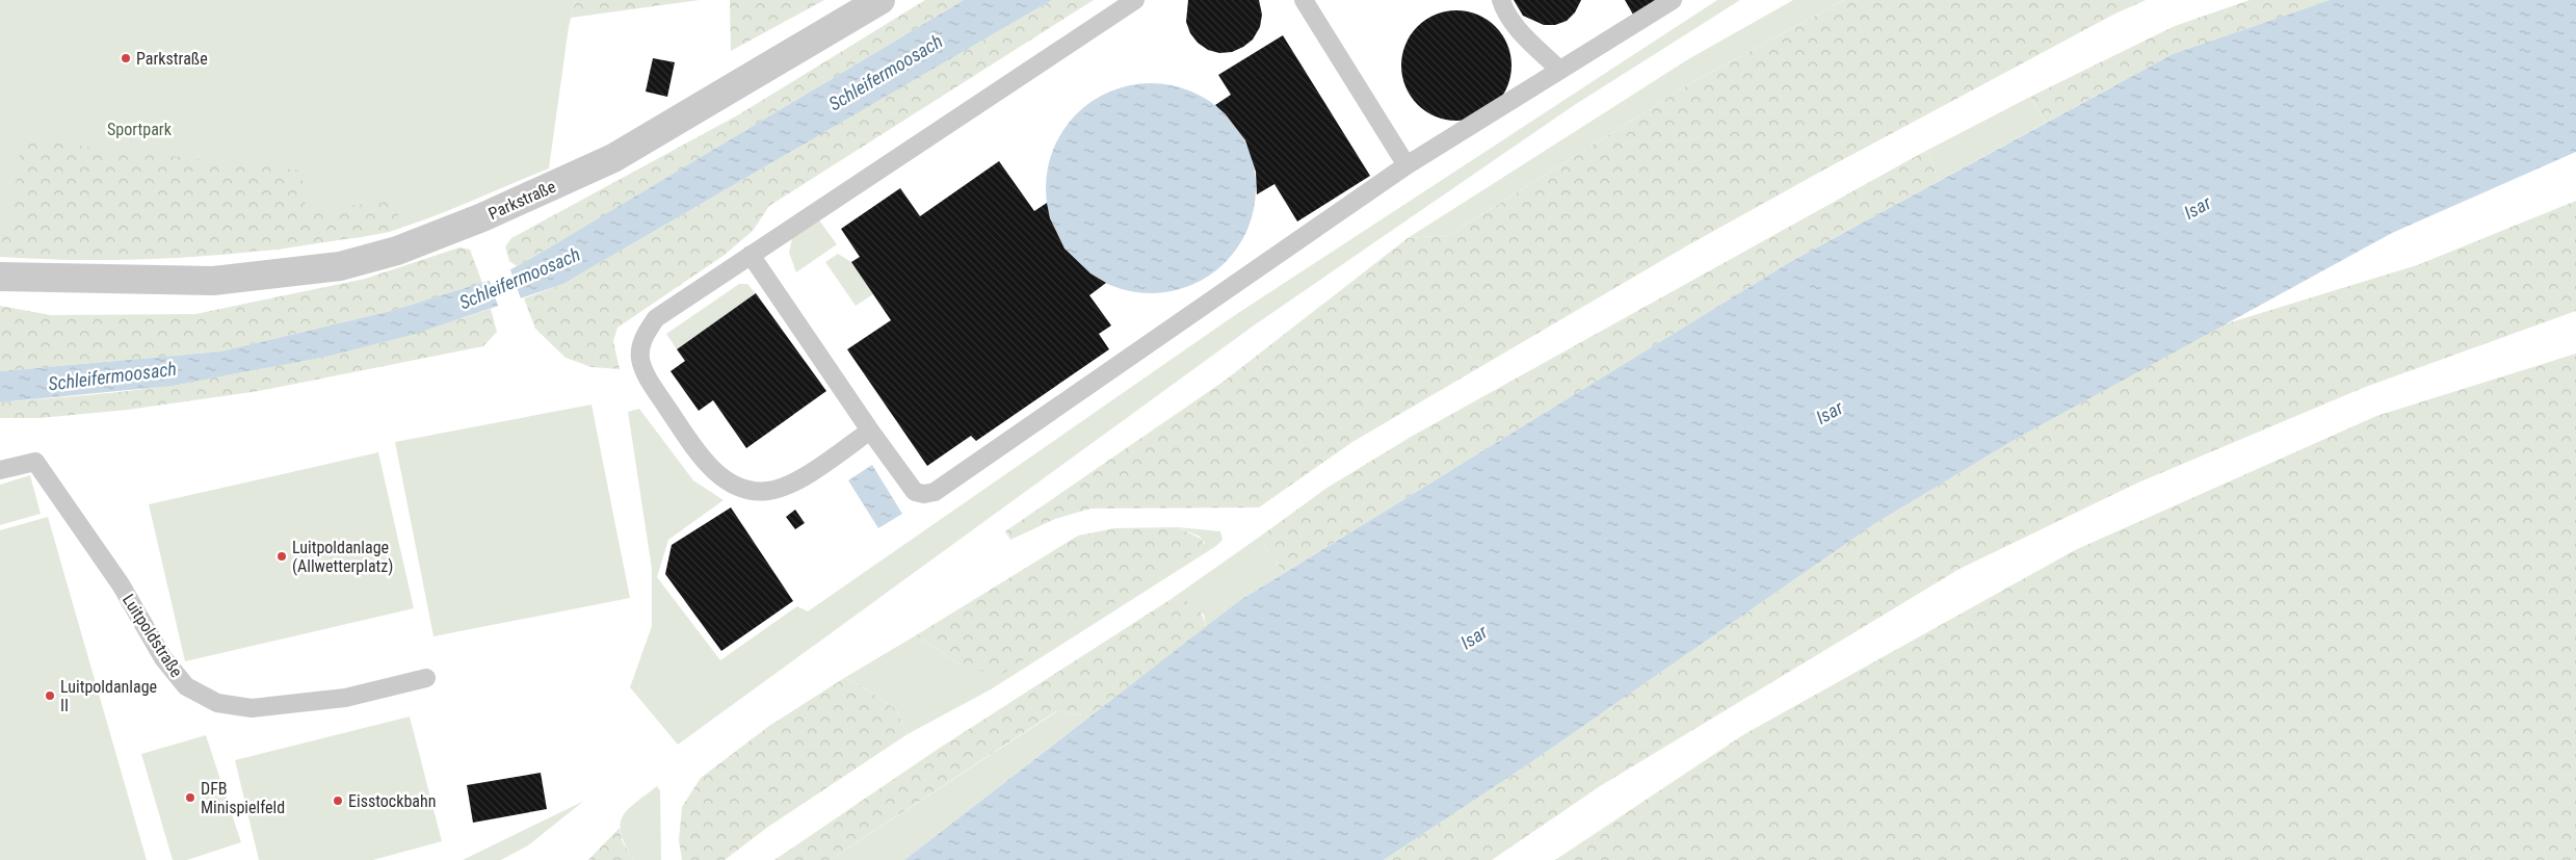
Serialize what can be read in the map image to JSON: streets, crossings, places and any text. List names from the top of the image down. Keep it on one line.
{"streets":{"street":["Parkstraße"],"lane":["Luitpoldstraße"]},"water":["Schleifermoosach","Isar"],"parks":["Sportpark"],"places":["Parkstraße","Luitpoldanlage (Allwetterplatz)","Luitpoldanlage II","DFB Minispielfeld","Eisstockbahn"]}
